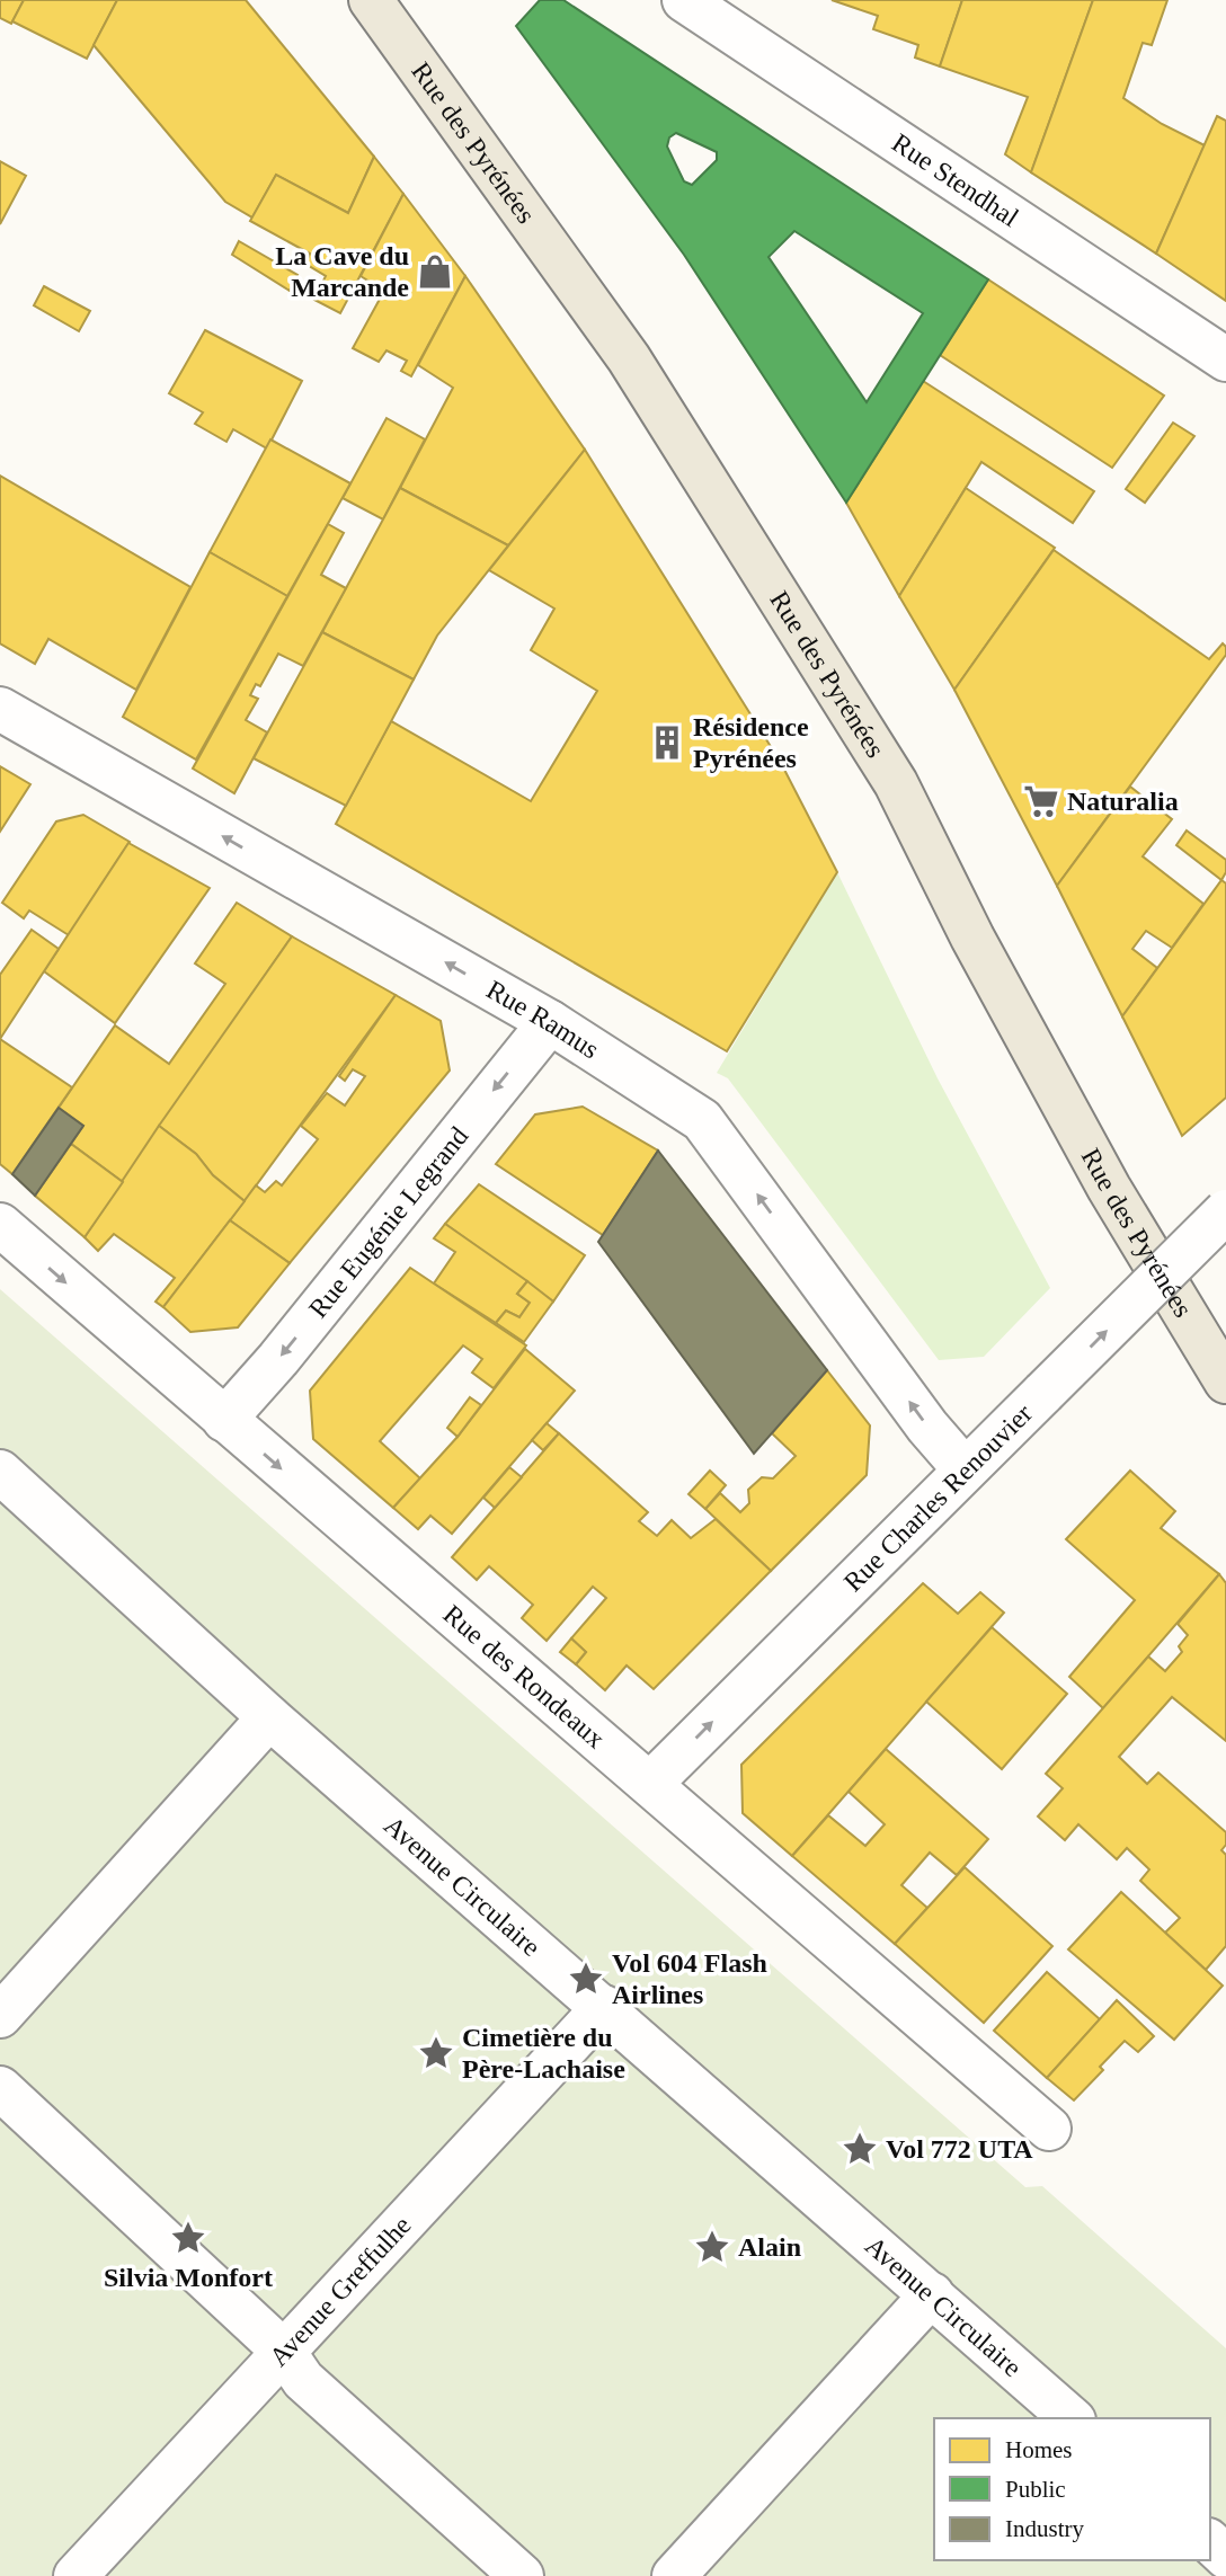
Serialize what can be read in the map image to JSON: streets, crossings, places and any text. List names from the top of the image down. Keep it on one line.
{"streets":{"main road":["Rue des Pyrénées"],"street":["Rue Stendhal","Rue Ramus","Rue Eugénie Legrand","Rue Charles Renouvier","Rue des Rondeaux","Avenue Circulaire","Avenue Greffulhe"]},"crossings":[["Rue Ramus","Rue Eugénie Legrand"],["Rue Ramus","Rue Charles Renouvier"],["Rue Eugénie Legrand","Rue des Rondeaux"],["Rue Charles Renouvier","Rue des Rondeaux"],["Avenue Circulaire","Avenue Greffulhe"]],"one_way":["Rue Ramus","Rue Eugénie Legrand","Rue Charles Renouvier","Rue des Rondeaux"],"places":{"shop":["La Cave du Marcande"],"building":["Résidence Pyrénées"],"supermarket":["Naturalia"],"place":["Vol 604 Flash Airlines","Cimetière du Père-Lachaise","Vol 772 UTA","Silvia Monfort","Alain"]},"legend":["Homes","Public","Industry"]}
